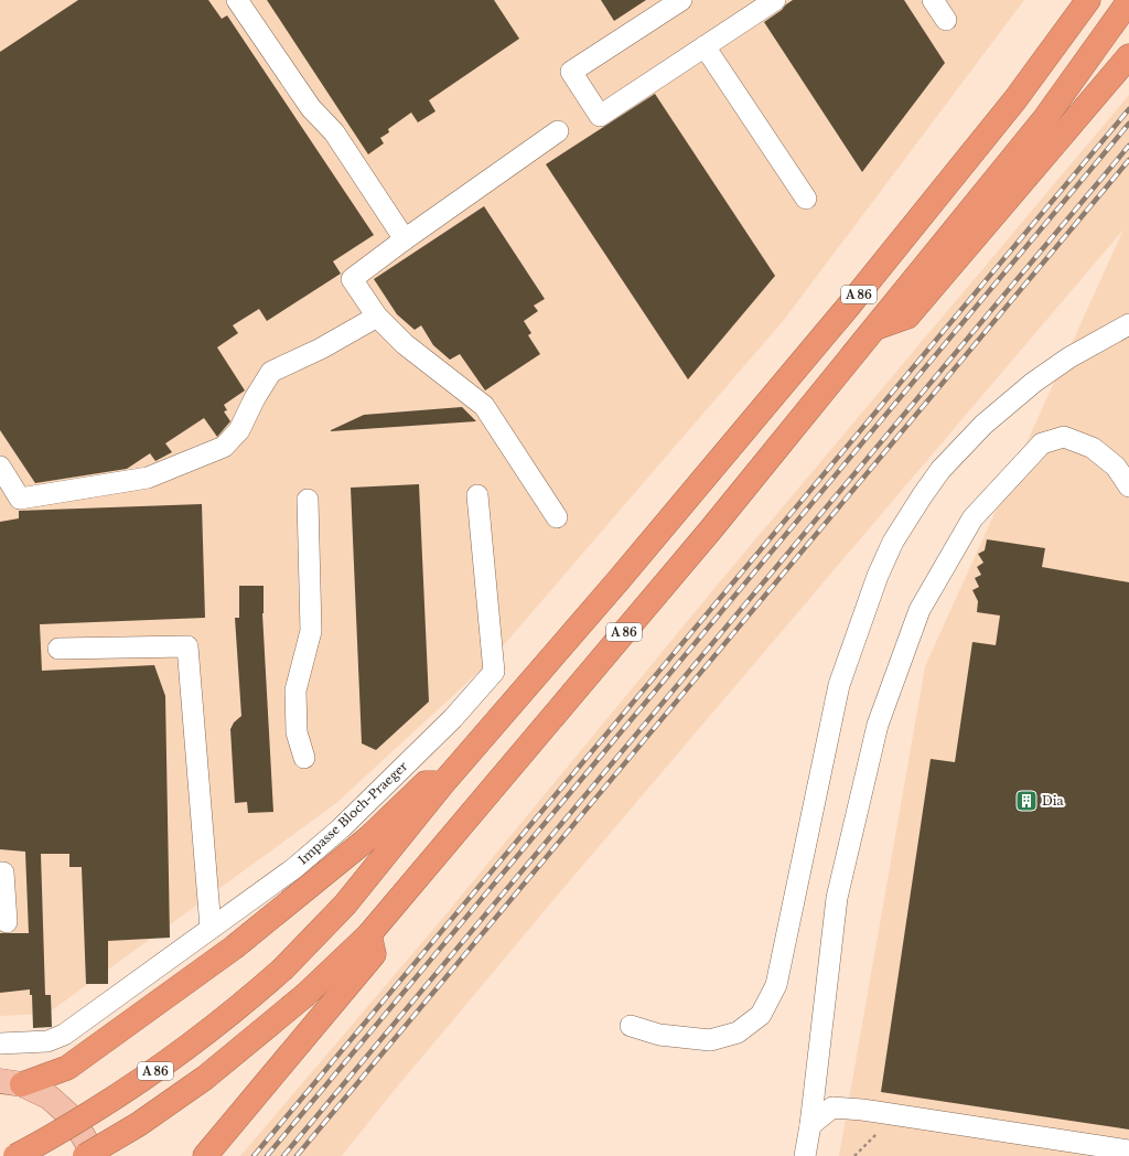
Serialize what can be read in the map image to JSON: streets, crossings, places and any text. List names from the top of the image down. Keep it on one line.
{"streets":{"highway":["A 86"],"street":["Impasse Bloch-Praeger"]},"places":{"building":["Dia"]}}
